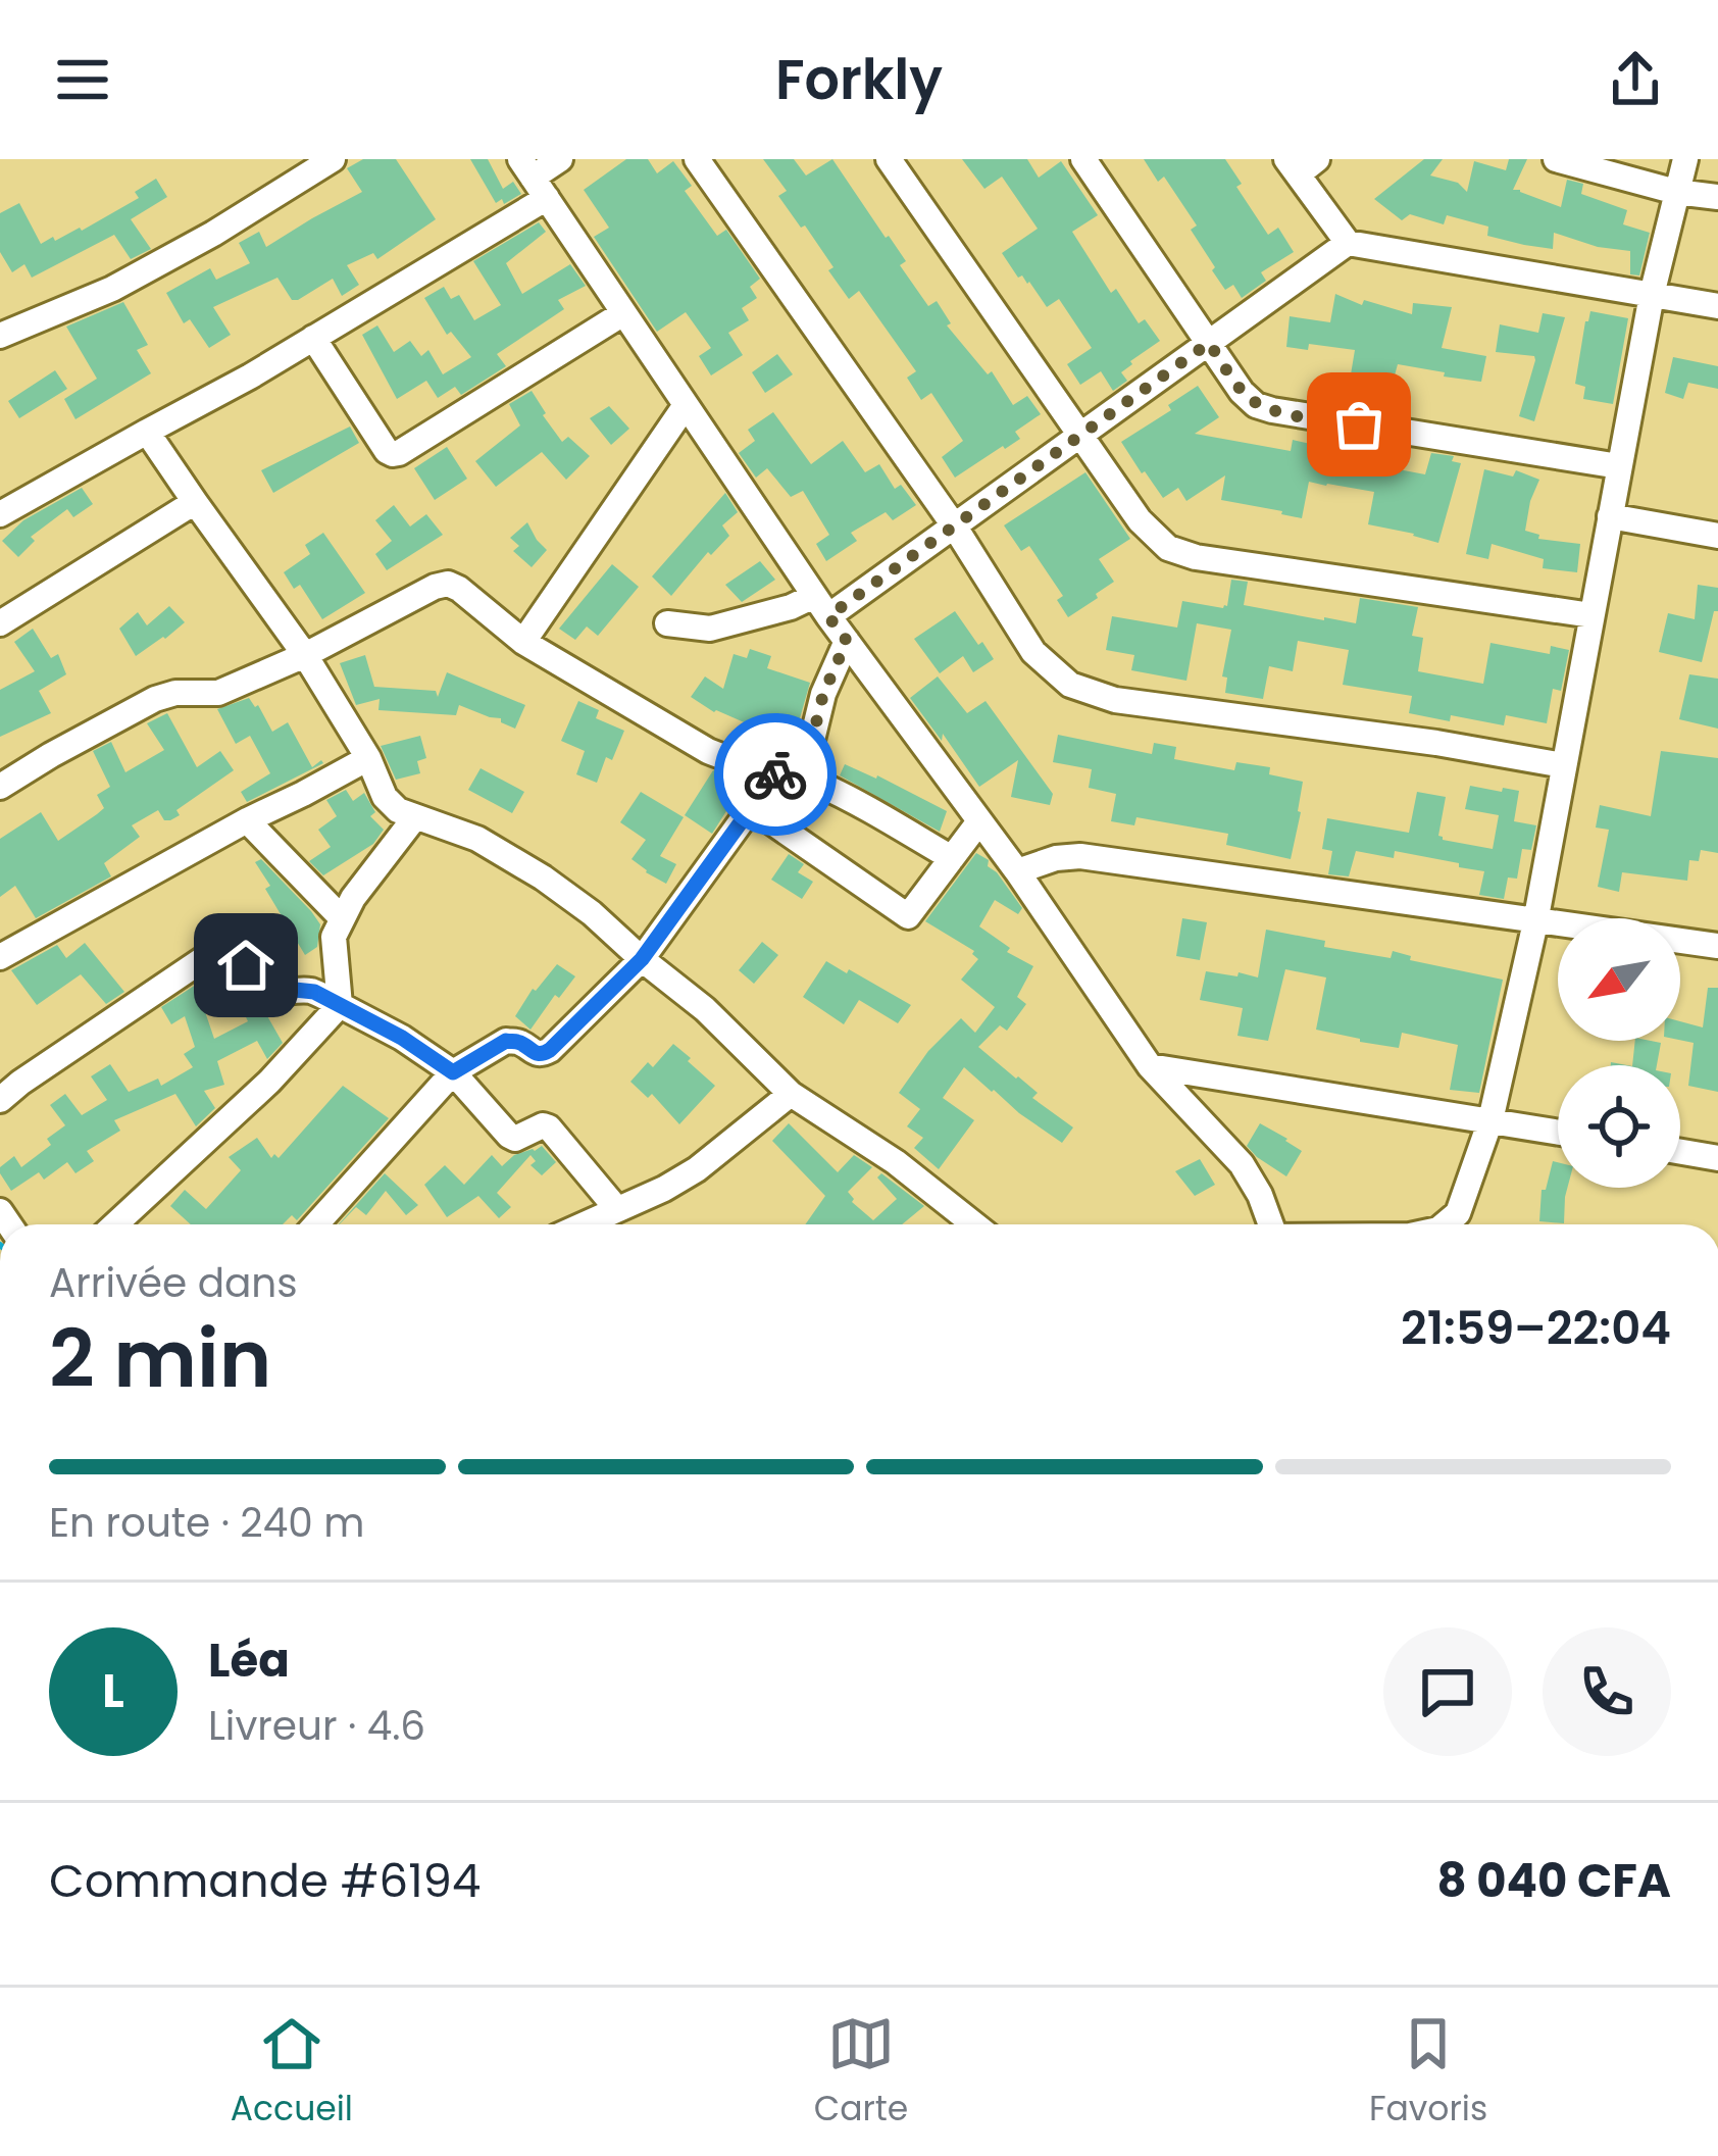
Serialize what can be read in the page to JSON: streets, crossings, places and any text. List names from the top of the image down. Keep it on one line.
{"north":"bottom left","page":{"header":"Forkly","heading":["2 min","Arrivée dans","21:59–22:04"],"panel":["Léa","Livreur · 4.6","Commande #6194","8 040 CFA"],"bar":"En route · 240 m","round":"L","tabs":["Accueil","Carte","Favoris"]}}
